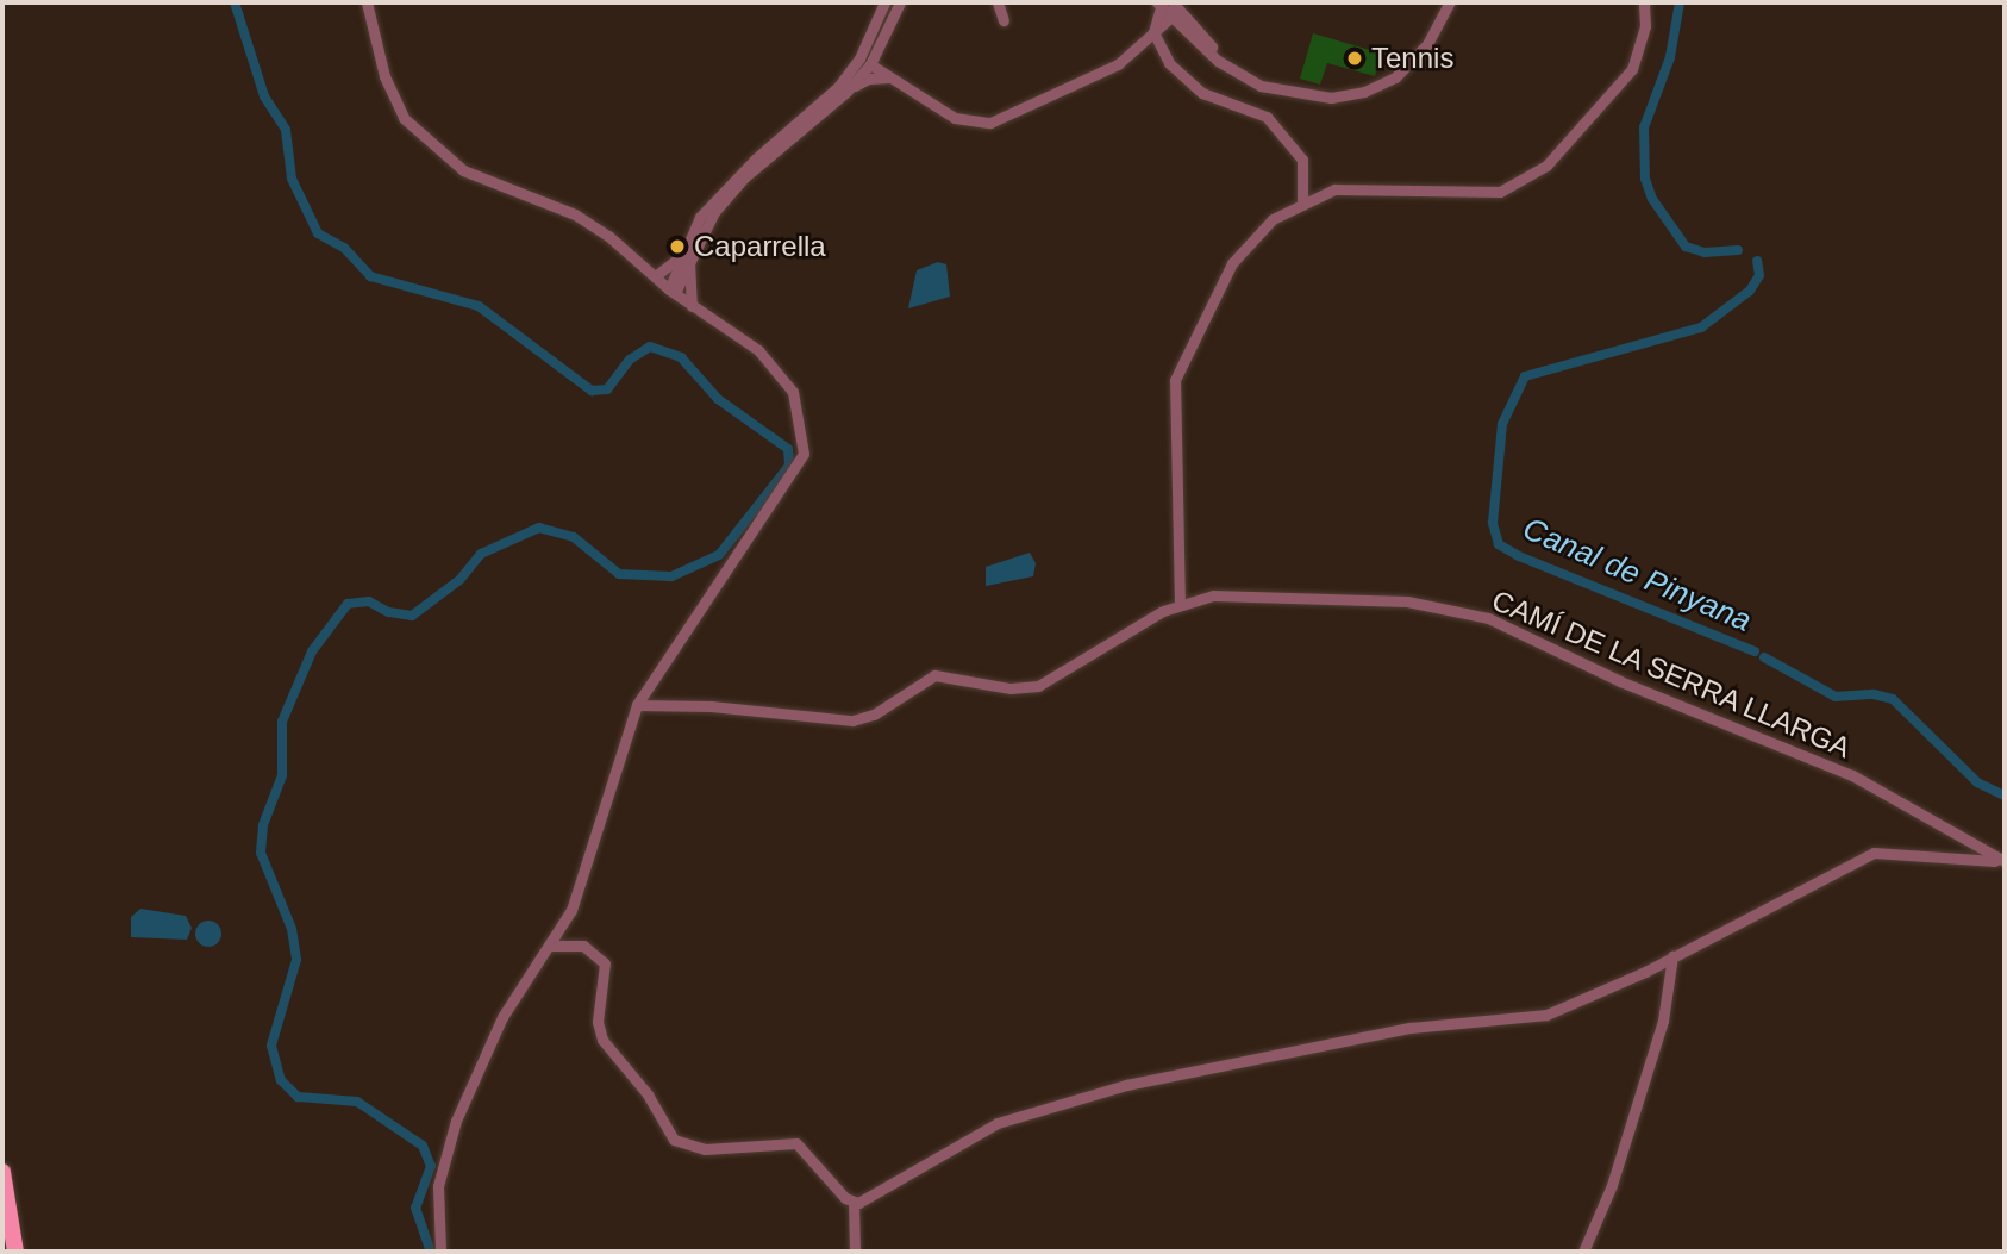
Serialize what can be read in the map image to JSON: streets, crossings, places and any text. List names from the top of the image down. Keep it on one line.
{"streets":{"street":["CAMÍ DE LA SERRA LLARGA"]},"water":["Canal de Pinyana"],"places":["Tennis","Caparrella"]}
